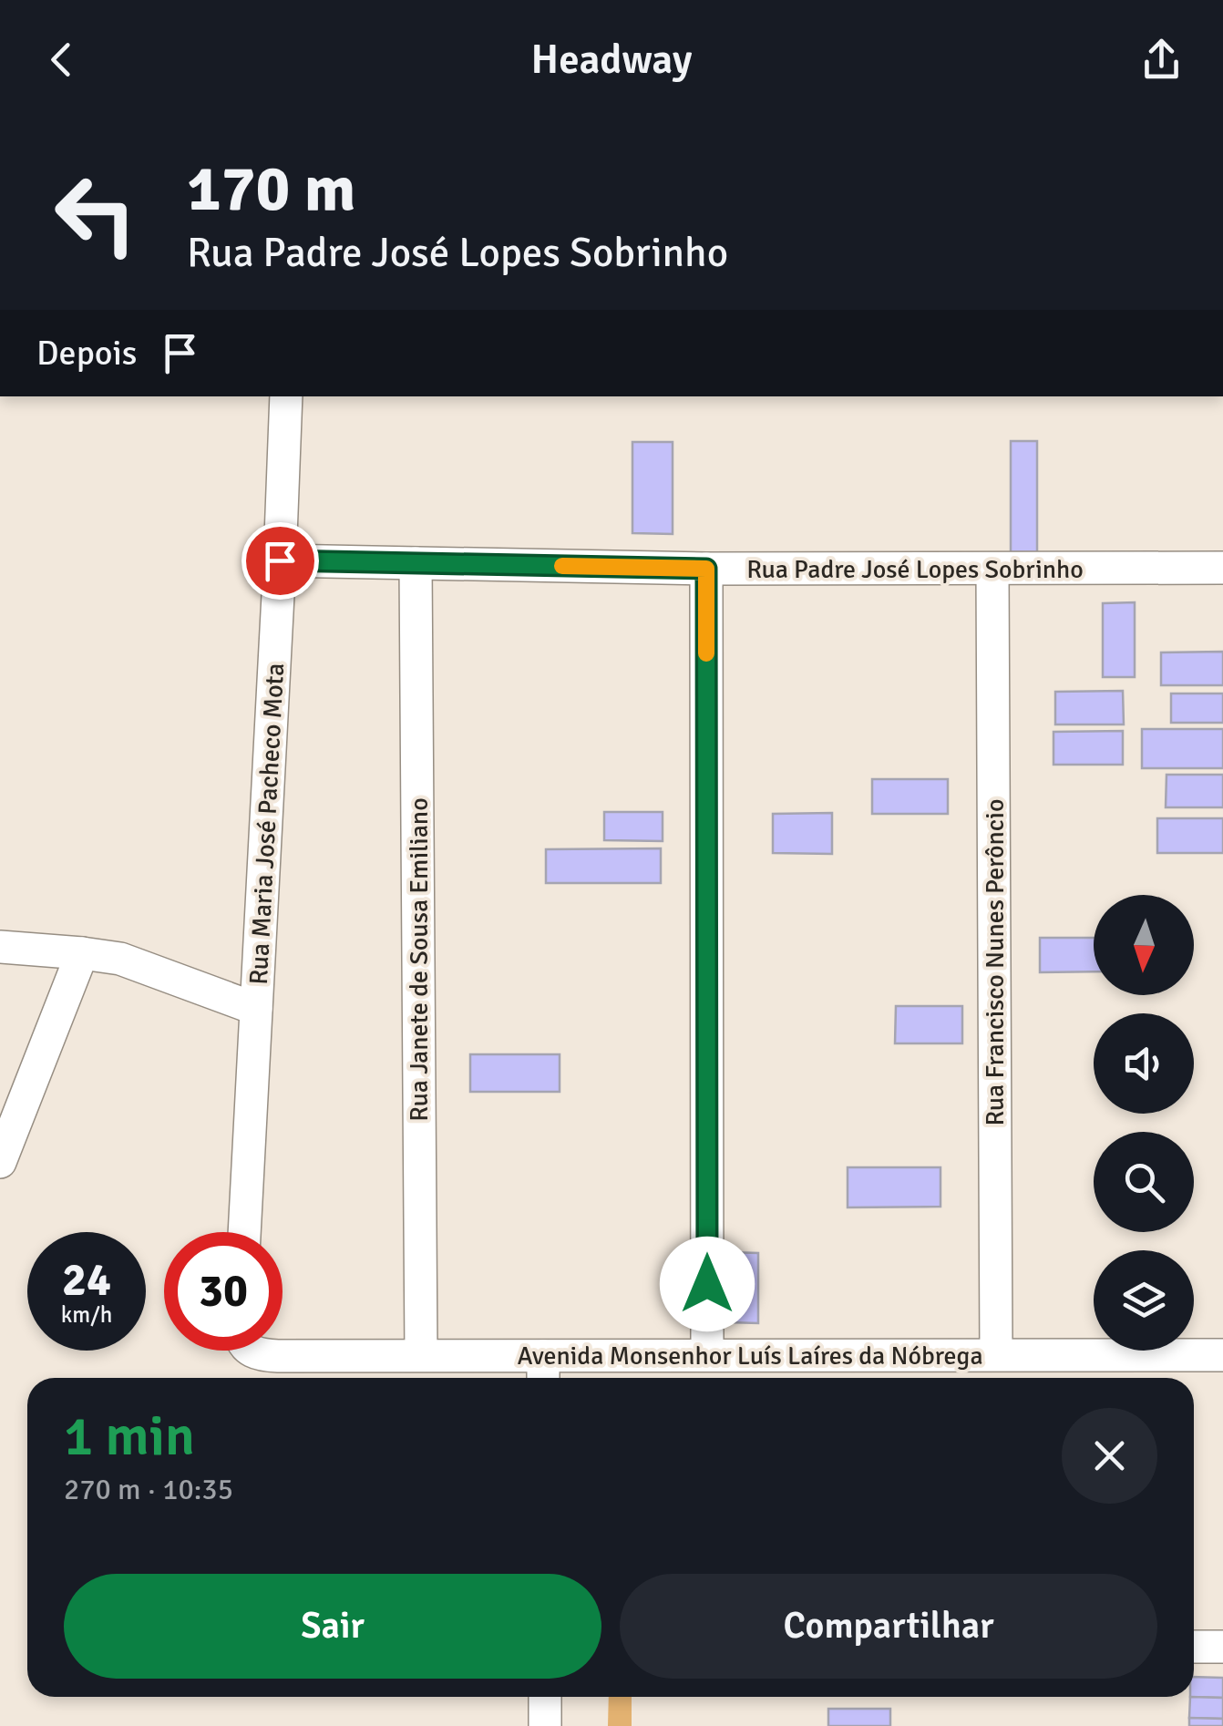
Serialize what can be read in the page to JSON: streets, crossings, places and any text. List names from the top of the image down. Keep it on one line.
{"streets":{"street":["Rua Padre José Lopes Sobrinho","Rua Maria José Pacheco Mota","Rua Janete de Sousa Emiliano","Rua Francisco Nunes Perôncio","Avenida Monsenhor Luís Laíres da Nóbrega"]},"crossings":[["Rua Padre José Lopes Sobrinho","Rua Maria José Pacheco Mota"],["Rua Padre José Lopes Sobrinho","Rua Janete de Sousa Emiliano"],["Rua Padre José Lopes Sobrinho","Rua Francisco Nunes Perôncio"],["Rua Janete de Sousa Emiliano","Avenida Monsenhor Luís Laíres da Nóbrega"],["Rua Francisco Nunes Perôncio","Avenida Monsenhor Luís Laíres da Nóbrega"]],"north":"bottom","page":{"header":"Headway","turn":["170 m","Rua Padre José Lopes Sobrinho"],"then":"Depois","speed":"24 km/h","limit":"30","heading":["1 min","270 m · 10:35"],"buttons":["Sair","Compartilhar"]}}
